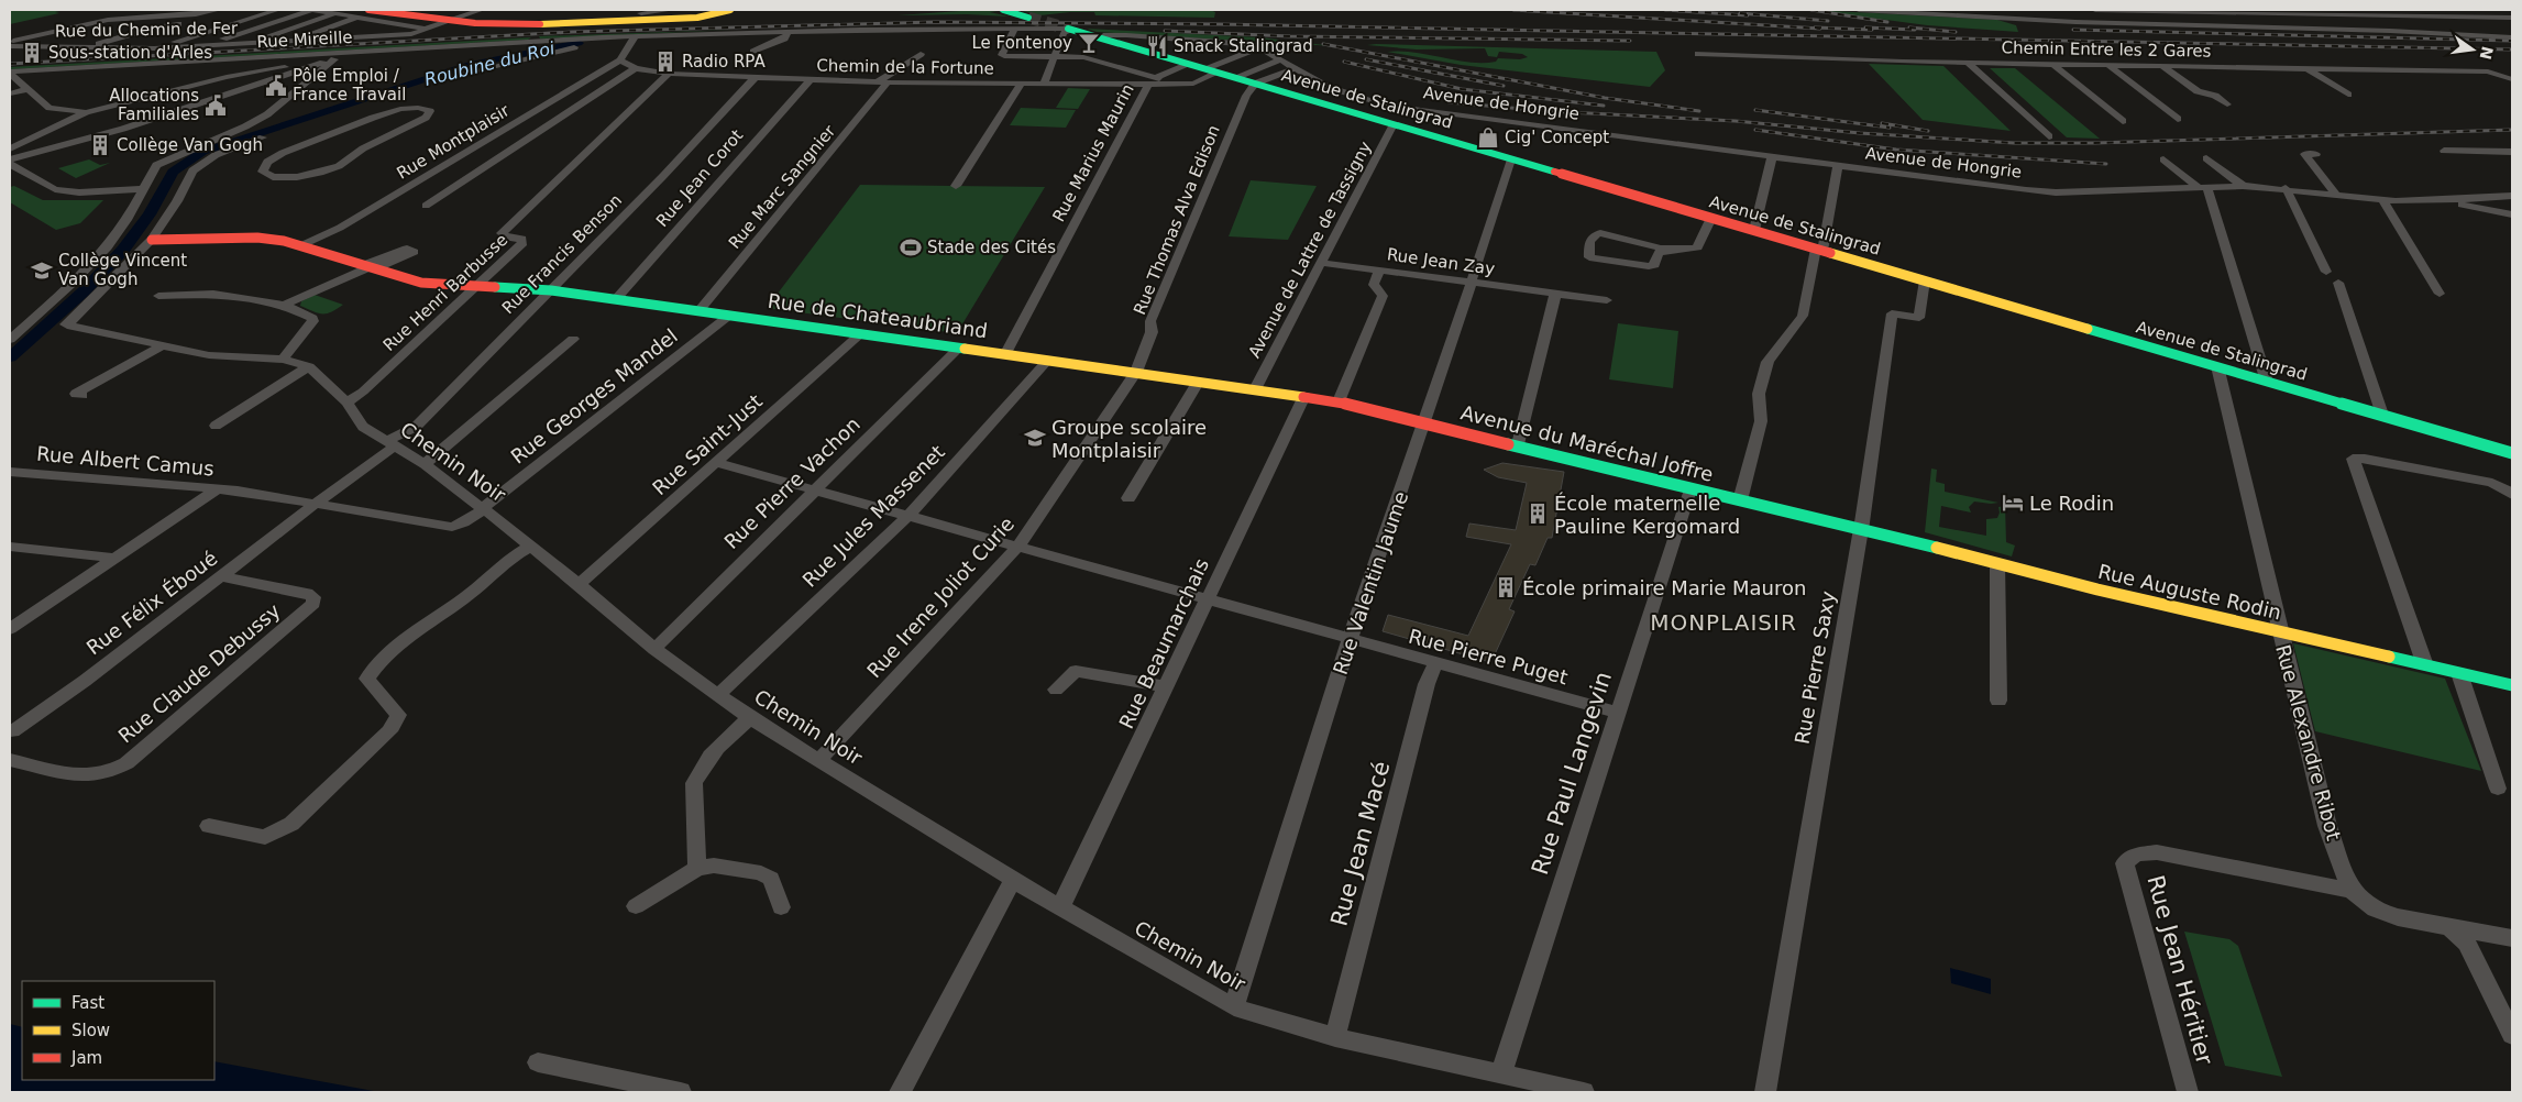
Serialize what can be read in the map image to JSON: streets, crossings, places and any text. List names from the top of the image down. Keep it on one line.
{"streets":{"main road":["Avenue de Stalingrad","Rue de Chateaubriand","Avenue du Maréchal Joffre","Rue Auguste Rodin"],"street":["Rue du Chemin de Fer","Rue Mireille","Chemin Entre les 2 Gares","Chemin de la Fortune","Avenue de Hongrie","Rue Montplaisir","Rue Marius Maurin","Rue Jean Corot","Rue Marc Sangnier","Rue Thomas Alva Edison","Avenue de Lattre de Tassigny","Rue Francis Benson","Rue Jean Zay","Rue Henri Barbusse","Rue Georges Mandel","Rue Saint-Just","Rue Albert Camus","Chemin Noir","Rue Pierre Vachon","Rue Jules Massenet","Rue Valentin Jaume","Rue Irene Joliot Curie","Rue Félix Éboué","Rue Beaumarchais","Rue Pierre Puget","Rue Pierre Saxy","Rue Claude Debussy","Rue Alexandre Ribot","Rue Paul Langevin","Rue Jean Macé","Rue Jean Héritier"]},"crossings":[["Chemin de la Fortune","Avenue de Stalingrad"],["Chemin de la Fortune","Avenue de Hongrie"],["Chemin de la Fortune","Rue Montplaisir"],["Chemin de la Fortune","Rue Marius Maurin"],["Chemin de la Fortune","Rue Jean Corot"],["Chemin de la Fortune","Rue Marc Sangnier"],["Chemin de la Fortune","Rue Francis Benson"],["Chemin de la Fortune","Rue Henri Barbusse"],["Avenue de Stalingrad","Avenue de Hongrie"],["Avenue de Stalingrad","Rue Thomas Alva Edison"],["Avenue de Stalingrad","Avenue de Lattre de Tassigny"],["Avenue de Stalingrad","Rue Valentin Jaume"],["Avenue de Stalingrad","Rue Pierre Saxy"],["Avenue de Stalingrad","Rue Alexandre Ribot"],["Rue Montplaisir","Rue de Chateaubriand"],["Rue Marius Maurin","Rue de Chateaubriand"],["Rue Jean Corot","Rue de Chateaubriand"],["Rue Marc Sangnier","Rue de Chateaubriand"],["Rue Thomas Alva Edison","Rue de Chateaubriand"],["Rue Thomas Alva Edison","Rue Irene Joliot Curie"],["Avenue de Lattre de Tassigny","Rue Jean Zay"],["Avenue de Lattre de Tassigny","Rue de Chateaubriand"],["Avenue de Lattre de Tassigny","Avenue du Maréchal Joffre"],["Rue Francis Benson","Rue de Chateaubriand"],["Rue Francis Benson","Rue Georges Mandel"],["Rue Francis Benson","Rue Albert Camus"],["Rue Francis Benson","Chemin Noir"],["Rue Francis Benson","Rue Félix Éboué"],["Rue Jean Zay","Rue Valentin Jaume"],["Rue Henri Barbusse","Rue de Chateaubriand"],["Rue Henri Barbusse","Chemin Noir"],["Rue de Chateaubriand","Rue Georges Mandel"],["Rue de Chateaubriand","Avenue du Maréchal Joffre"],["Rue de Chateaubriand","Rue Saint-Just"],["Rue de Chateaubriand","Rue Pierre Vachon"],["Rue de Chateaubriand","Rue Jules Massenet"],["Rue de Chateaubriand","Rue Irene Joliot Curie"],["Rue Georges Mandel","Rue Albert Camus"],["Rue Georges Mandel","Chemin Noir"],["Rue Georges Mandel","Rue Félix Éboué"],["Avenue du Maréchal Joffre","Rue Valentin Jaume"],["Avenue du Maréchal Joffre","Rue Auguste Rodin"],["Avenue du Maréchal Joffre","Rue Beaumarchais"],["Avenue du Maréchal Joffre","Rue Pierre Saxy"],["Avenue du Maréchal Joffre","Rue Paul Langevin"],["Rue Saint-Just","Chemin Noir"],["Rue Saint-Just","Rue Pierre Puget"],["Rue Albert Camus","Rue Félix Éboué"],["Chemin Noir","Rue Pierre Vachon"],["Chemin Noir","Rue Jules Massenet"],["Chemin Noir","Rue Valentin Jaume"],["Chemin Noir","Rue Irene Joliot Curie"],["Chemin Noir","Rue Beaumarchais"],["Chemin Noir","Rue Paul Langevin"],["Chemin Noir","Rue Jean Macé"],["Rue Pierre Vachon","Rue Pierre Puget"],["Rue Jules Massenet","Rue Pierre Puget"],["Rue Valentin Jaume","Rue Pierre Puget"],["Rue Auguste Rodin","Rue Pierre Saxy"],["Rue Auguste Rodin","Rue Alexandre Ribot"],["Rue Irene Joliot Curie","Rue Pierre Puget"],["Rue Félix Éboué","Rue Claude Debussy"],["Rue Beaumarchais","Rue Pierre Puget"],["Rue Pierre Puget","Rue Paul Langevin"],["Rue Pierre Puget","Rue Jean Macé"],["Rue Alexandre Ribot","Rue Jean Héritier"]],"districts":["MONPLAISIR"],"water":["Roubine du Roi"],"places":{"bar":["Le Fontenoy"],"restaurant":["Snack Stalingrad"],"building":["Sous-station d'Arles","Radio RPA","Collège Van Gogh","École maternelle Pauline Kergomard","École primaire Marie Mauron"],"public building":["Pôle Emploi / France Travail","Allocations Familiales"],"shop":["Cig' Concept"],"sports":["Stade des Cités"],"school or university":["Collège Vincent Van Gogh","Groupe scolaire Montplaisir"],"hotel":["Le Rodin"]},"legend":["Fast","Slow","Jam"],"north":"right"}
